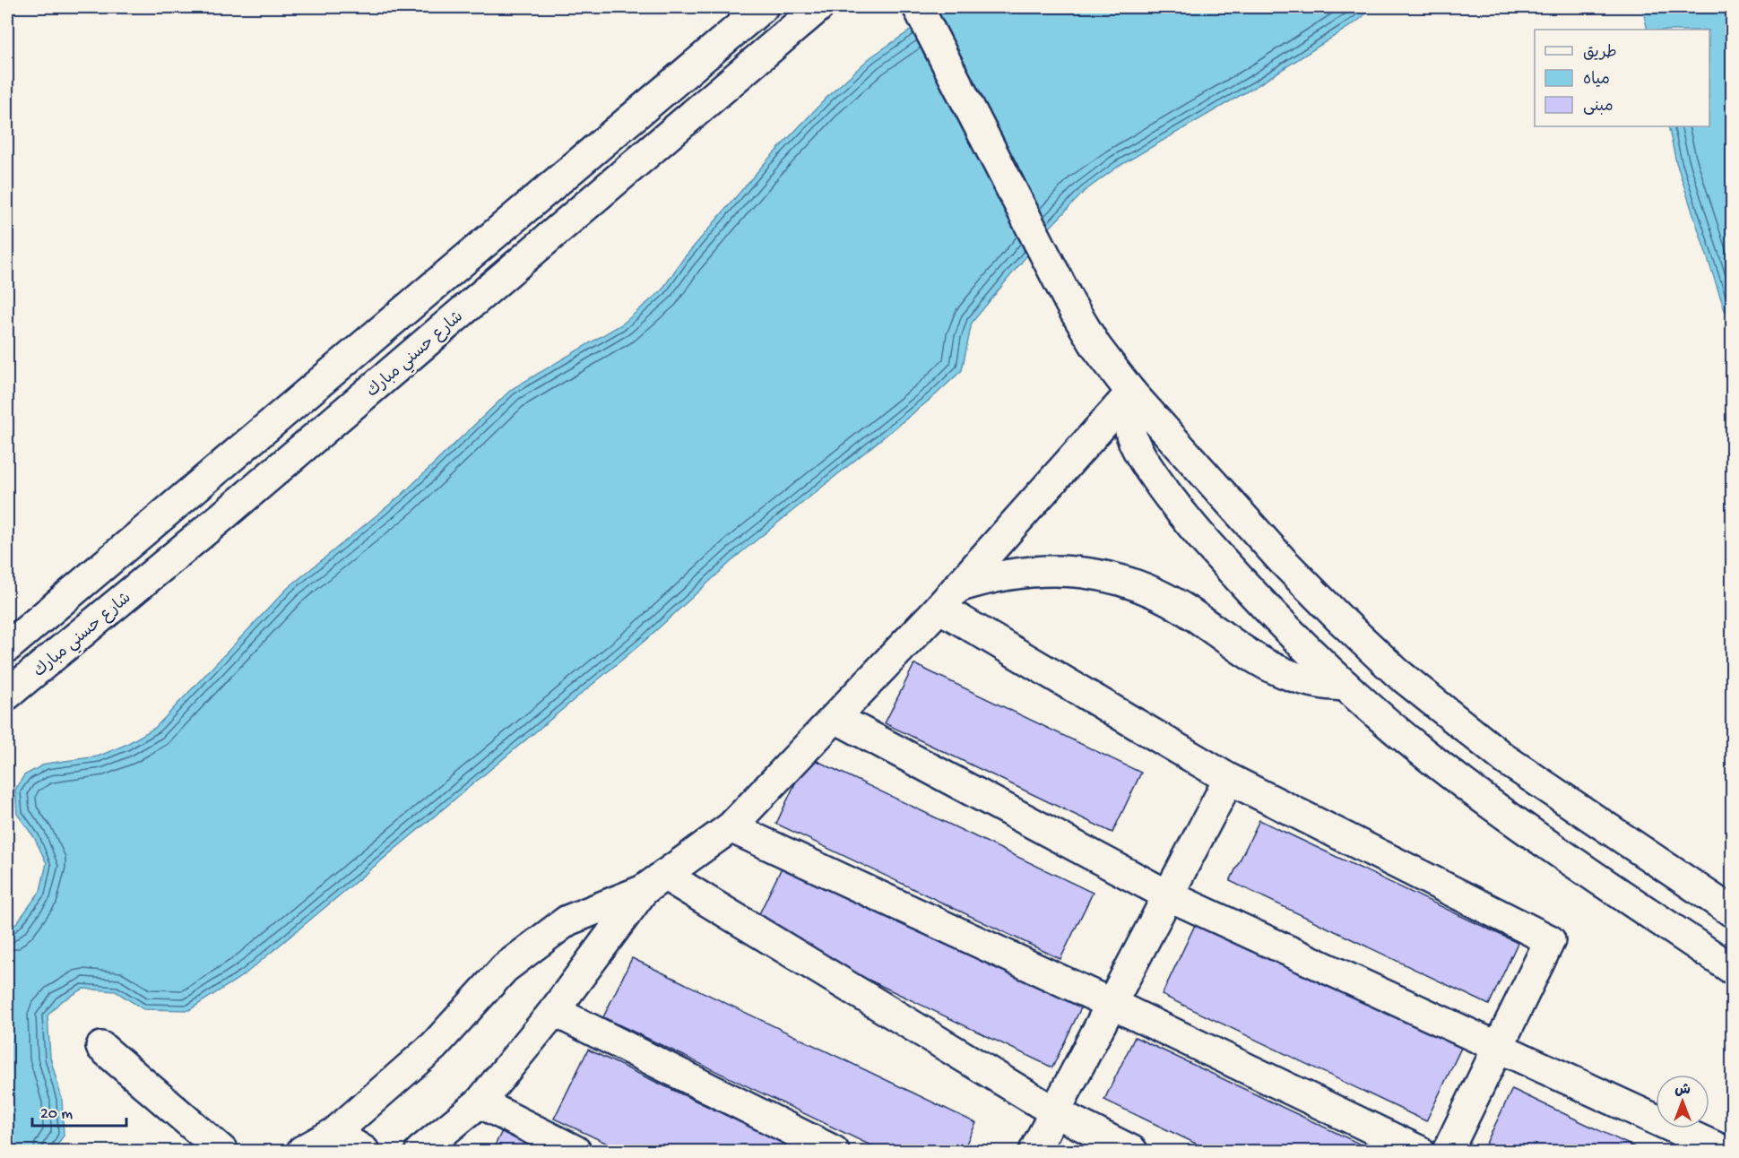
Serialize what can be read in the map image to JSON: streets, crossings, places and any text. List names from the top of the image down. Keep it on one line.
{"streets":{"street":["شارع حسني مبارك"]},"legend":["طريق","مياه","مبنى"],"scale_bar":"20 m","north":"top"}
